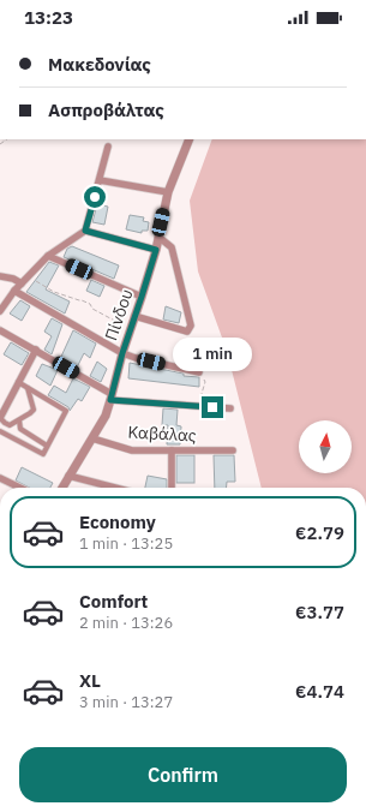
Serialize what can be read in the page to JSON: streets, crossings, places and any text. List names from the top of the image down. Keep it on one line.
{"streets":{"street":["Πίνδου","Καβάλας"]},"crossings":[["Πίνδου","Καβάλας"]],"north":"top","page":{"status":"13:23","banner":["Μακεδονίας","Ασπροβάλτας"],"bubble":"1 min","list":[{"name":"Economy","note":"1 min · 13:25","value":"€2.79"},{"name":"Comfort","note":"2 min · 13:26","value":"€3.77"},{"name":"XL","note":"3 min · 13:27","value":"€4.74"}],"buttons":"Confirm"}}
